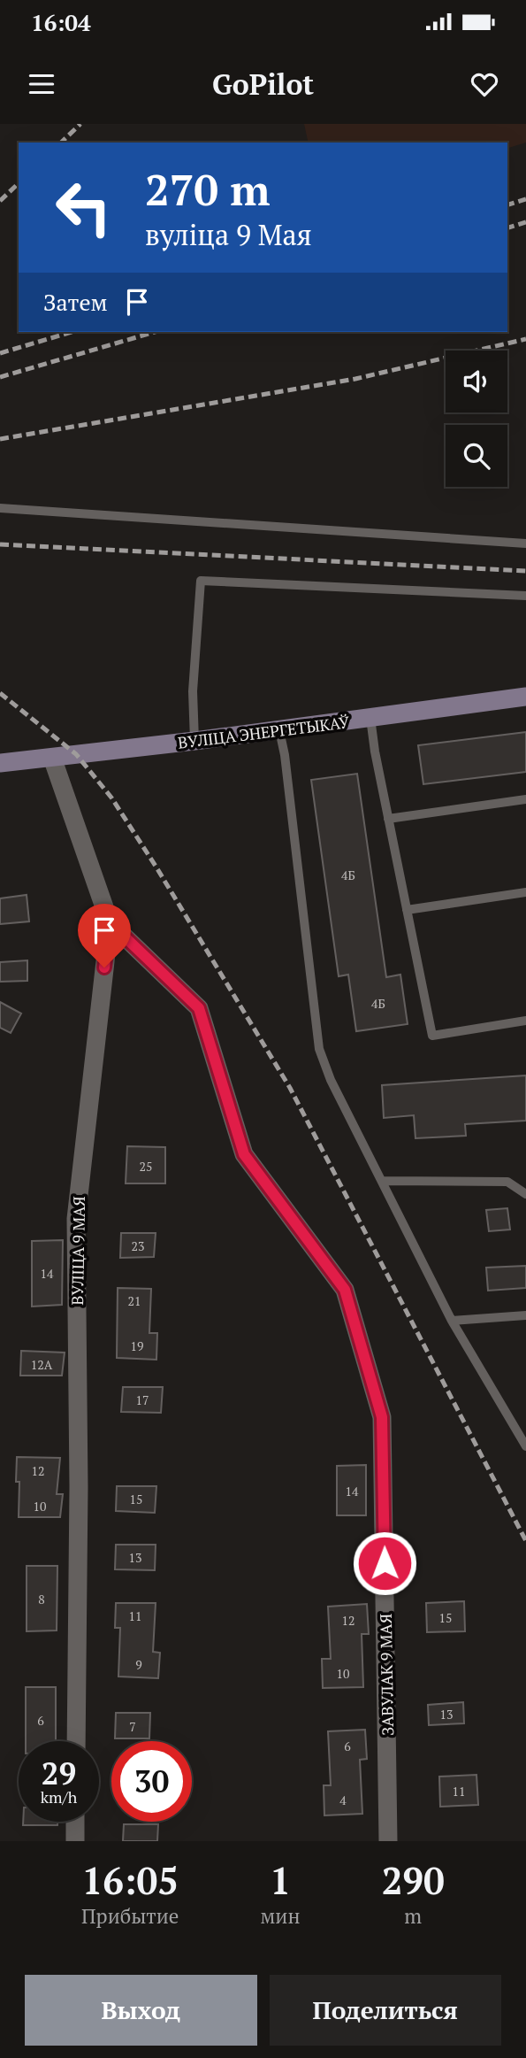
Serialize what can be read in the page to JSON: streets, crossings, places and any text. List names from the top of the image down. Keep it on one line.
{"streets":{"main road":["ВУЛІЦА ЭНЕРГЕТЫКАЎ"],"street":["ВУЛІЦА 9 МАЯ","ЗАВУЛАК 9 МАЯ"]},"crossings":[["ВУЛІЦА ЭНЕРГЕТЫКАЎ","ВУЛІЦА 9 МАЯ"],["ВУЛІЦА 9 МАЯ","ЗАВУЛАК 9 МАЯ"]],"house_numbers":["4Б","4Б","25","23","14","21","19","12А","17","12","14","15","10","13","8","11","15","12","9","10","13","6","7","6","11","4"],"page":{"status":"16:04","header":"GoPilot","turn":["270 m","вуліца 9 Мая"],"then":"Затем","speed":"29 km/h","limit":"30","eta":["16:05","Прибытие","1","мин","290","m"],"buttons":["Выход","Поделиться"]}}
